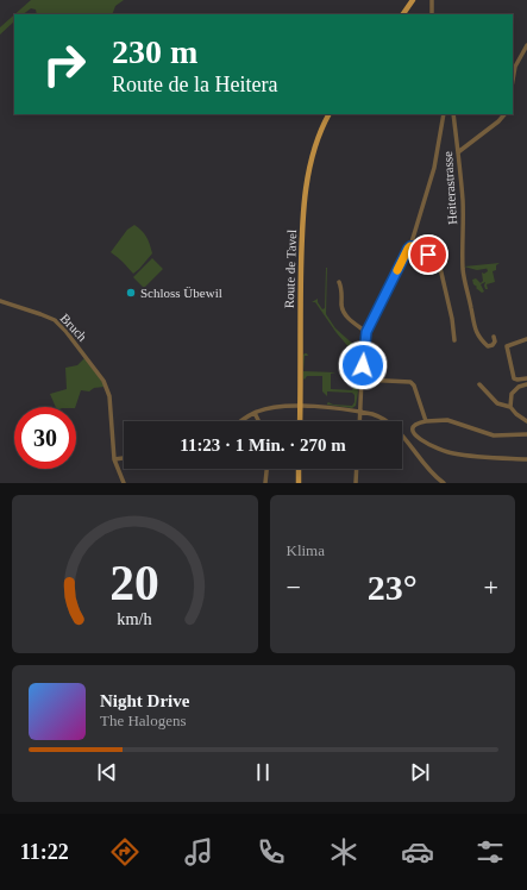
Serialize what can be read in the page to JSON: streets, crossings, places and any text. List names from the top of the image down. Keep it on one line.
{"streets":{"main road":["Route de Tavel"],"street":["Heiterastrasse","Bruch"]},"places":["Schloss Übewil"],"page":{"turn":["230 m","Route de la Heitera"],"limit":"30","trip":"11:23 · 1 Min. · 270 m","tile":"Klima","heat":["−","23°","+"],"song":["Night Drive","The Halogens"],"tabs":"11:22","gauge":["20","km/h"]}}
